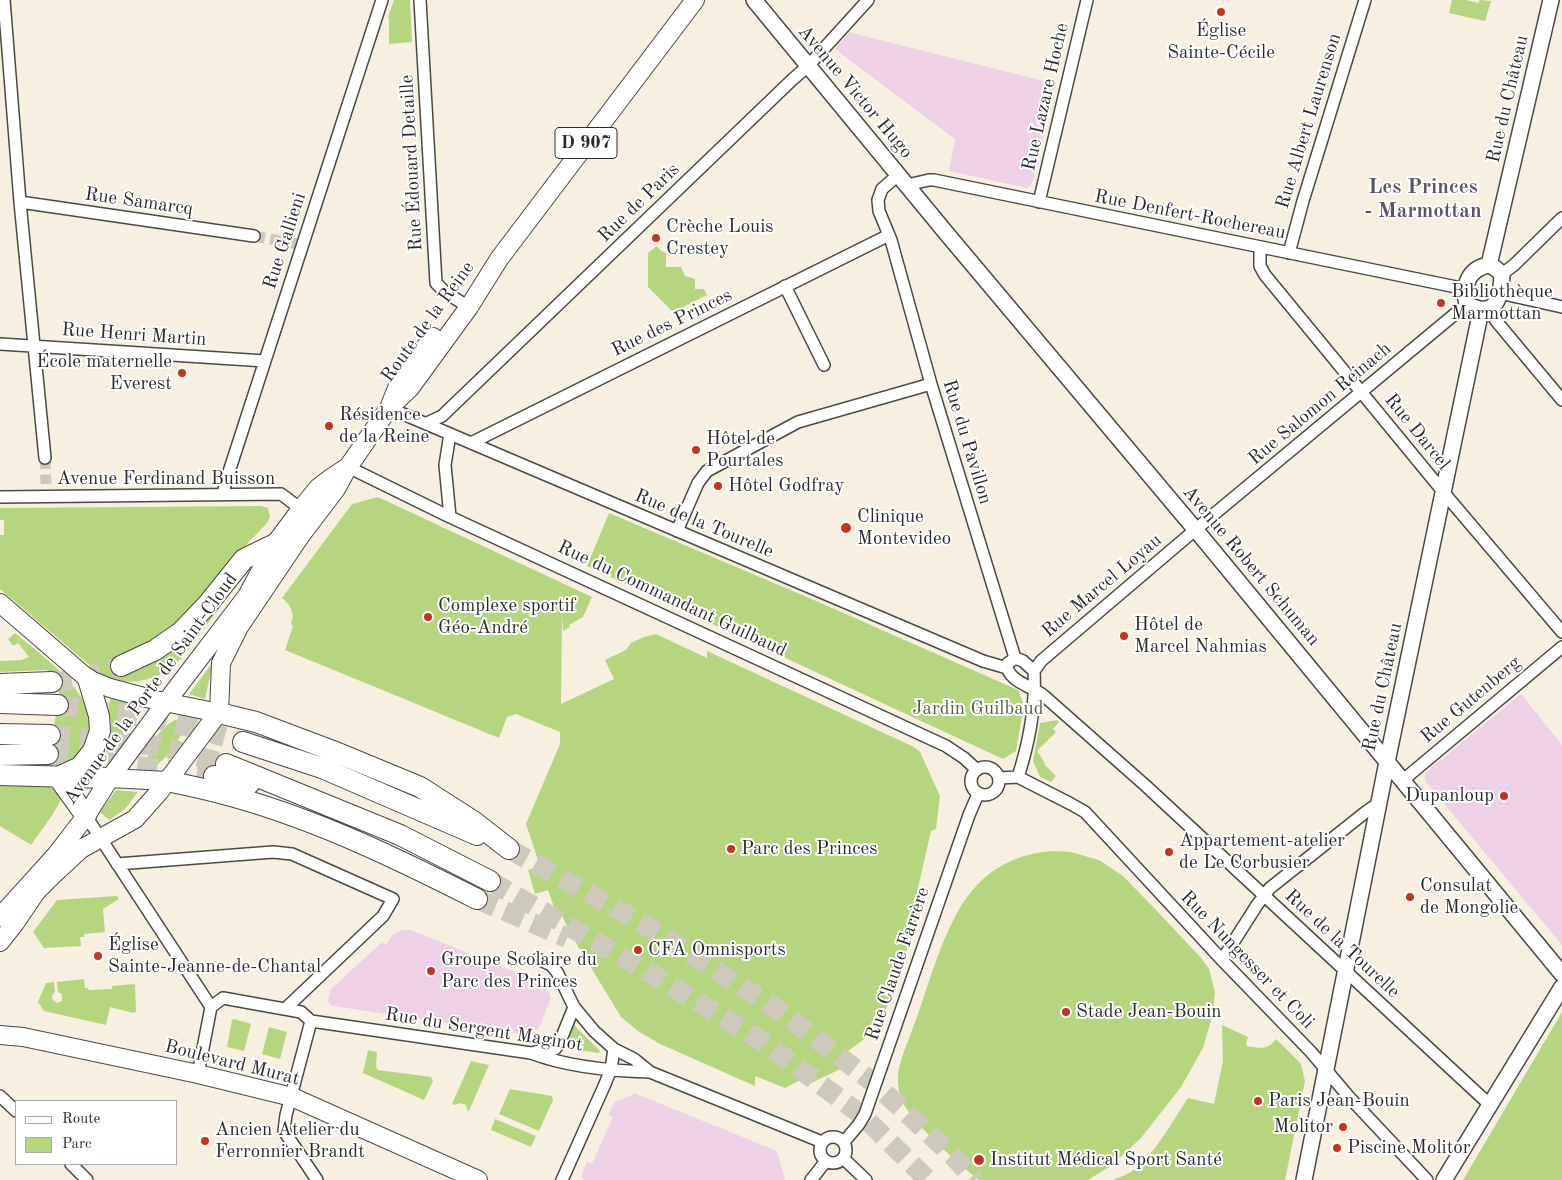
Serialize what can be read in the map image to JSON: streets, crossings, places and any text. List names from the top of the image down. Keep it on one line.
{"streets":{"main road":["D 907","Route de la Reine","Avenue de la Porte de Saint-Cloud","Boulevard Murat"],"street":["Avenue Victor Hugo","Rue Lazare Hoche","Rue du Château","Rue Albert Laurenson","Rue Édouard Detaille","Rue Samarcq","Rue de Paris","Rue Denfert-Rochereau","Rue Gallieni","Rue des Princes","Rue Henri Martin","Rue Salomon Reinach","Rue Darcel","Rue du Pavillon","Avenue Ferdinand Buisson","Rue de la Tourelle","Avenue Robert Schuman","Rue Marcel Loyau","Rue du Commandant Guilbaud","Rue Gutenberg","Rue Nungesser et Coli","Rue Claude Farrère","Rue du Sergent Maginot"]},"crossings":[["Avenue Victor Hugo","Rue de Paris"],["Avenue Victor Hugo","Rue Denfert-Rochereau"],["Avenue Victor Hugo","Rue du Pavillon"],["Avenue Victor Hugo","Avenue Robert Schuman"],["Rue Lazare Hoche","Rue Denfert-Rochereau"],["Rue du Château","Rue Denfert-Rochereau"],["Rue du Château","Rue Salomon Reinach"],["Rue du Château","Rue Darcel"],["Rue du Château","Rue de la Tourelle"],["Rue du Château","Avenue Robert Schuman"],["Rue du Château","Rue Nungesser et Coli"],["Rue Albert Laurenson","Rue Denfert-Rochereau"],["Rue Édouard Detaille","Route de la Reine"],["Rue de Paris","Rue de la Tourelle"],["Rue Denfert-Rochereau","Rue Salomon Reinach"],["Rue Denfert-Rochereau","Rue Darcel"],["Rue Denfert-Rochereau","Rue du Pavillon"],["Rue Denfert-Rochereau","Avenue Robert Schuman"],["Rue Gallieni","Rue Henri Martin"],["Rue Gallieni","Avenue Ferdinand Buisson"],["Route de la Reine","Rue de la Tourelle"],["Route de la Reine","Rue du Commandant Guilbaud"],["Route de la Reine","Avenue de la Porte de Saint-Cloud"],["Rue des Princes","Rue du Pavillon"],["Rue des Princes","Rue de la Tourelle"],["Rue Salomon Reinach","Rue Darcel"],["Rue Salomon Reinach","Avenue Robert Schuman"],["Rue Salomon Reinach","Rue Marcel Loyau"],["Rue du Pavillon","Avenue Robert Schuman"],["Avenue Ferdinand Buisson","Avenue de la Porte de Saint-Cloud"],["Avenue Robert Schuman","Rue Marcel Loyau"],["Avenue Robert Schuman","Rue Gutenberg"],["Rue du Commandant Guilbaud","Avenue de la Porte de Saint-Cloud"],["Rue du Commandant Guilbaud","Rue Nungesser et Coli"],["Rue du Commandant Guilbaud","Rue Claude Farrère"],["Rue Nungesser et Coli","Rue Claude Farrère"]],"districts":["Les Princes - Marmottan"],"parks":["Jardin Guilbaud"],"places":["Église Sainte-Cécile","Crèche Louis Crestey","Bibliothèque Marmottan","École maternelle Everest","Résidence de la Reine","Hôtel de Pourtales","Hôtel Godfray","Clinique Montevideo","Complexe sportif Géo-André","Hôtel de Marcel Nahmias","Dupanloup","Parc des Princes","Appartement-atelier de Le Corbusier","Consulat de Mongolie","CFA Omnisports","Église Sainte-Jeanne-de-Chantal","Groupe Scolaire du Parc des Princes","Stade Jean-Bouin","Paris Jean-Bouin","Molitor","Ancien Atelier du Ferronnier Brandt","Piscine Molitor","Institut Médical Sport Santé"],"legend":["Route","Parc"]}
